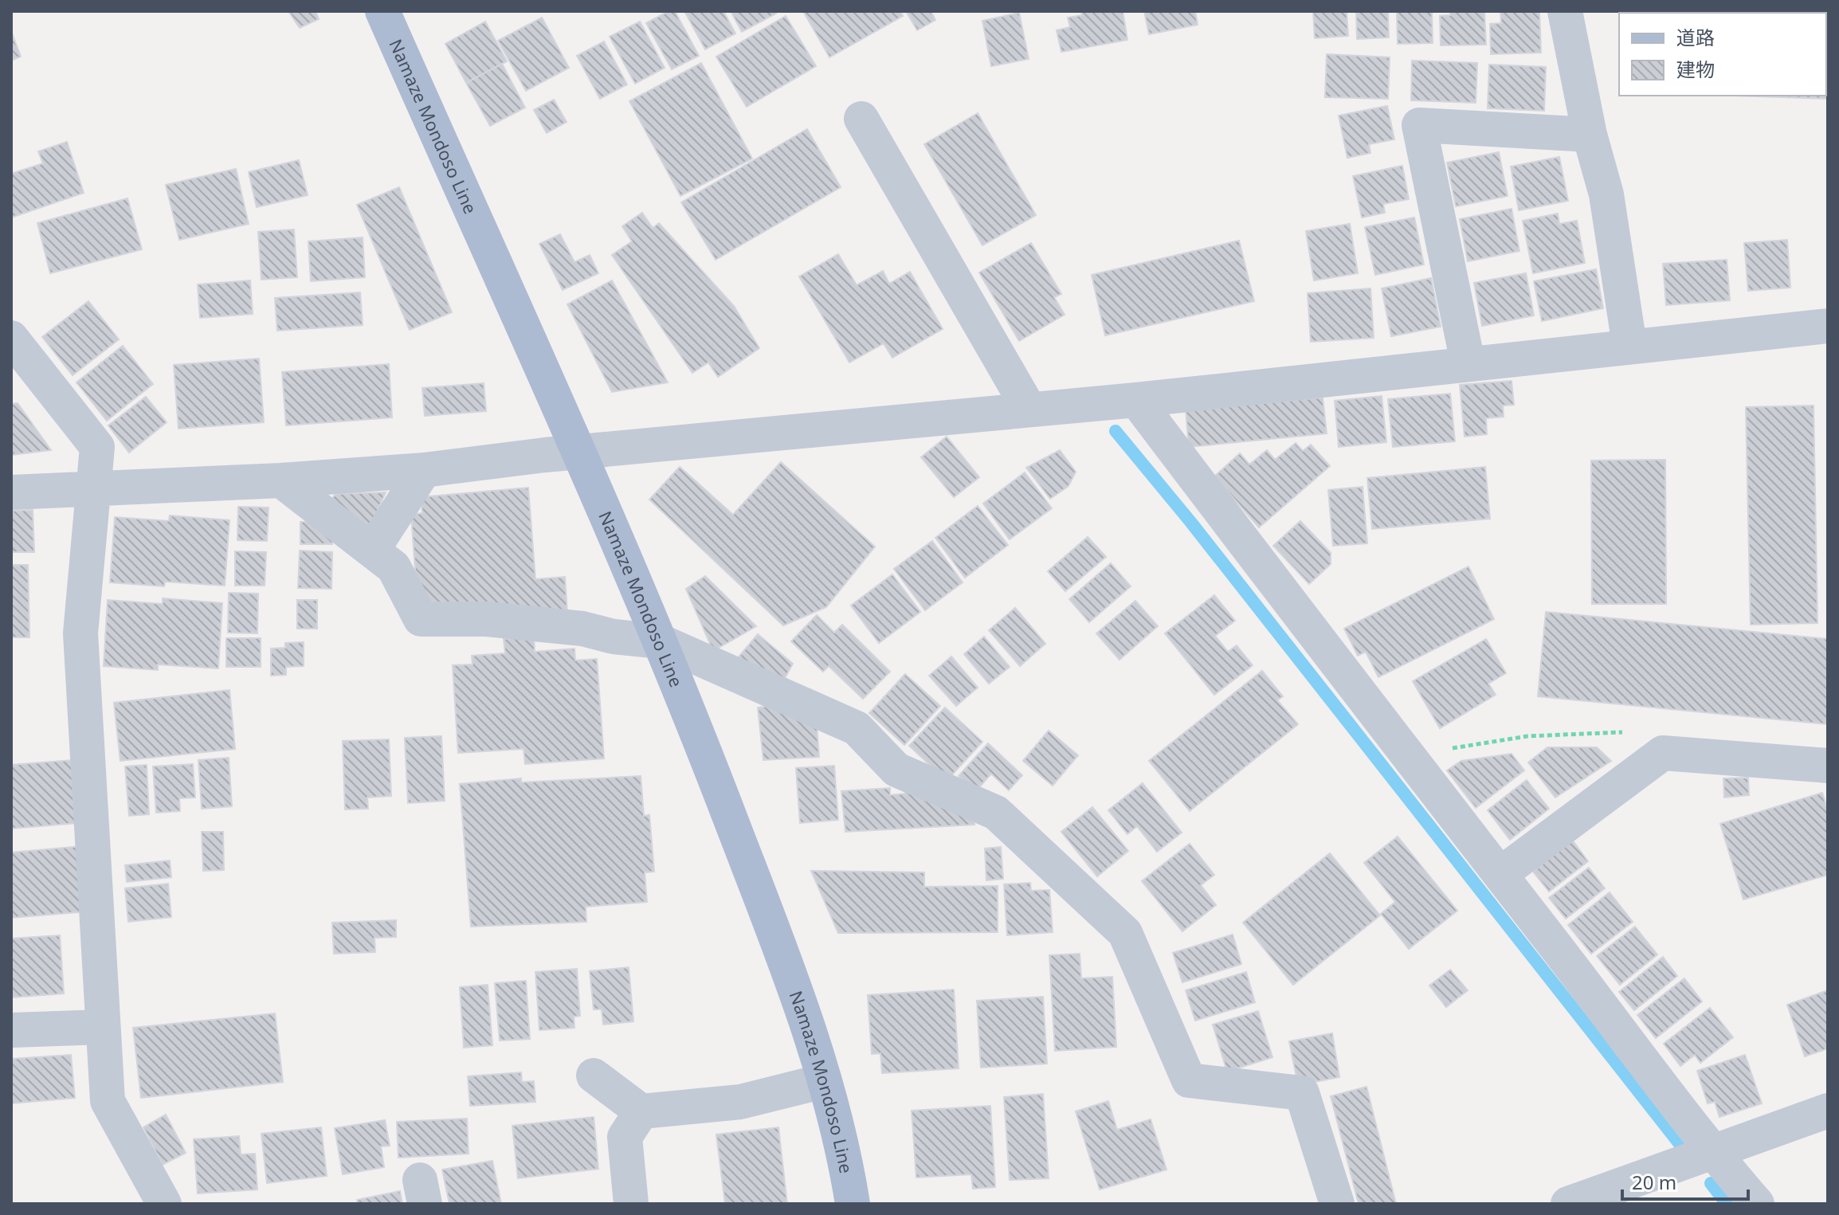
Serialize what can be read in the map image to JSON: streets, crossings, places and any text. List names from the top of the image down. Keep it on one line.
{"streets":{"main road":["Namaze Mondoso Line"]},"legend":["道路","建物"],"scale_bar":"20 m"}
